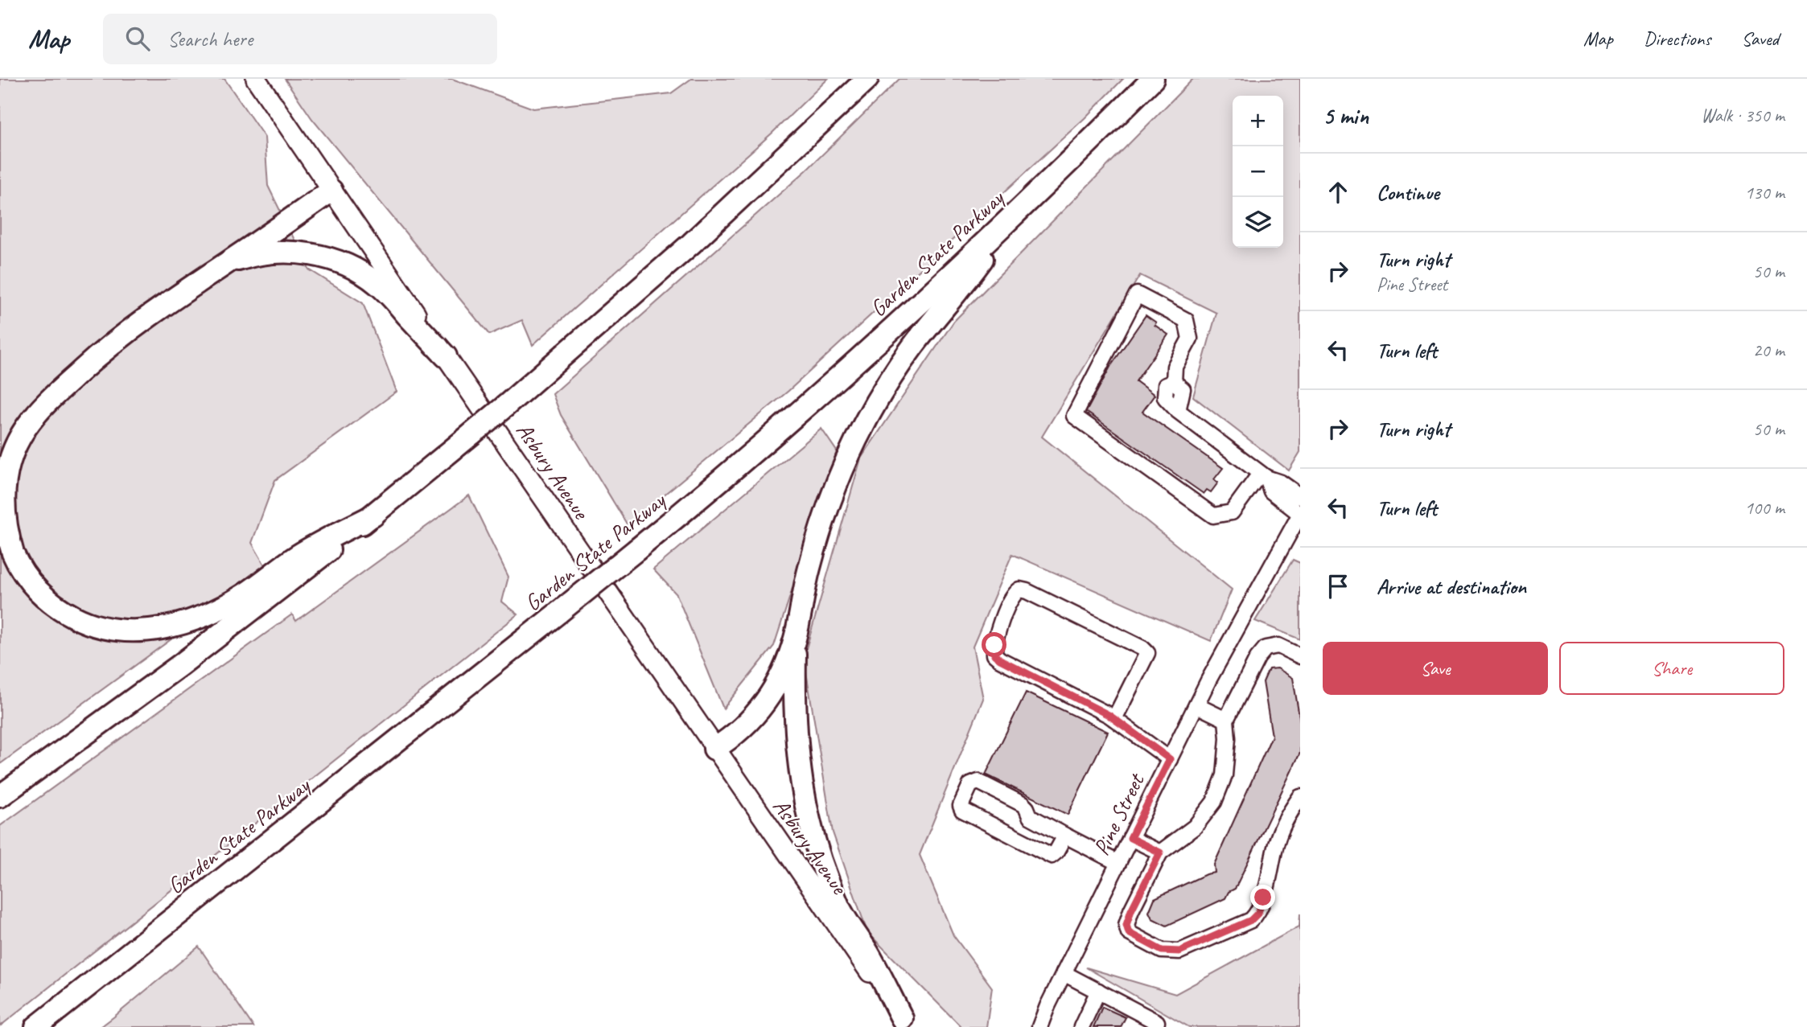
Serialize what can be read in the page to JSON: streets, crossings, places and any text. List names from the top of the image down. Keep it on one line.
{"streets":{"highway":["Garden State Parkway"],"main road":["Asbury Avenue"],"street":["Pine Street"]},"page":{"header":"Map","search":"Search here","nav":["Map","Directions","Saved"],"heading":["5 min","Walk · 350 m"],"map_buttons":["+","−"],"list":[["Continue","130 m"],["Turn right","Pine Street","50 m"],["Turn left","20 m"],["Turn right","50 m"],["Turn left","100 m"],"Arrive at destination"],"buttons":["Save","Share"]}}
